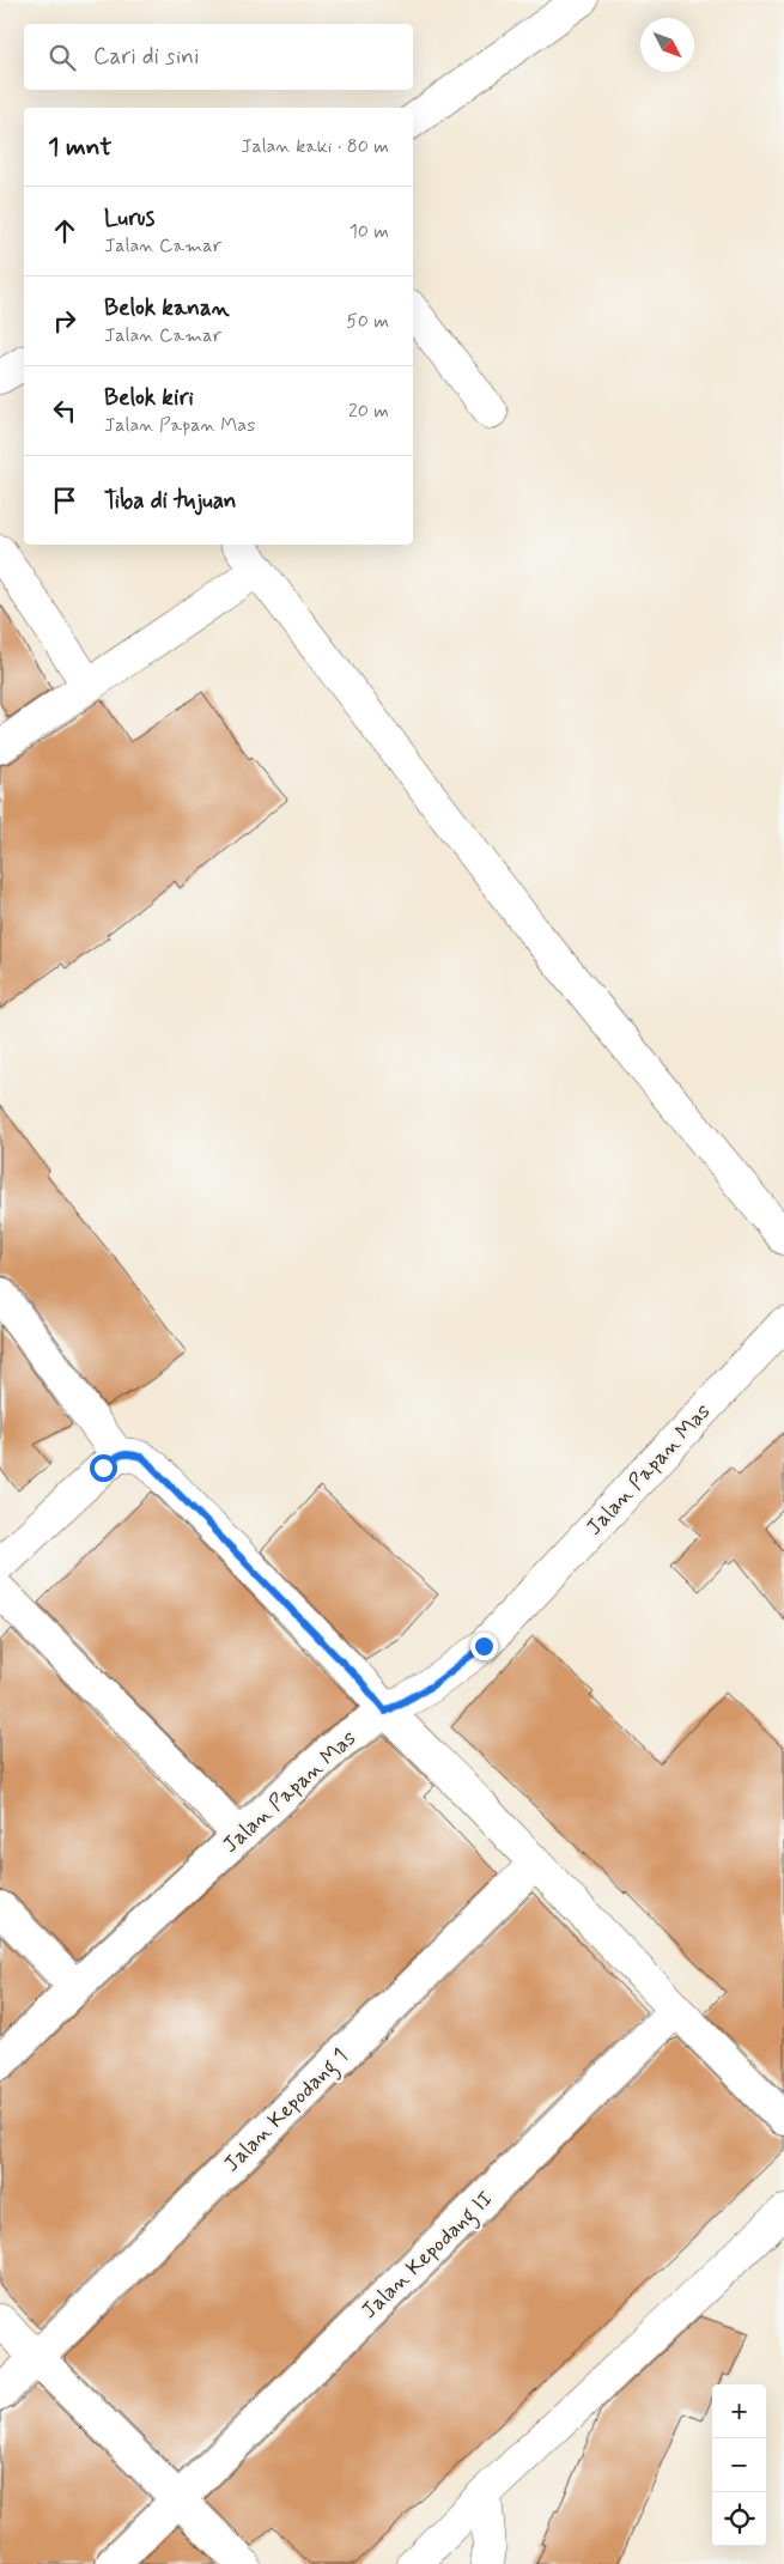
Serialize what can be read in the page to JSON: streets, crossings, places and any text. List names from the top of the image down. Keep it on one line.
{"streets":{"street":["Jalan Papan Mas","Jalan Kepodang 1","Jalan Kepodang II"]},"north":"bottom right","page":{"search":"Cari di sini","heading":["1 mnt","Jalan kaki · 80 m"],"list":[["Lurus","Jalan Camar","10 m"],["Belok kanan","Jalan Camar","50 m"],["Belok kiri","Jalan Papan Mas","20 m"],"Tiba di tujuan"],"map_buttons":["+","−"]}}
